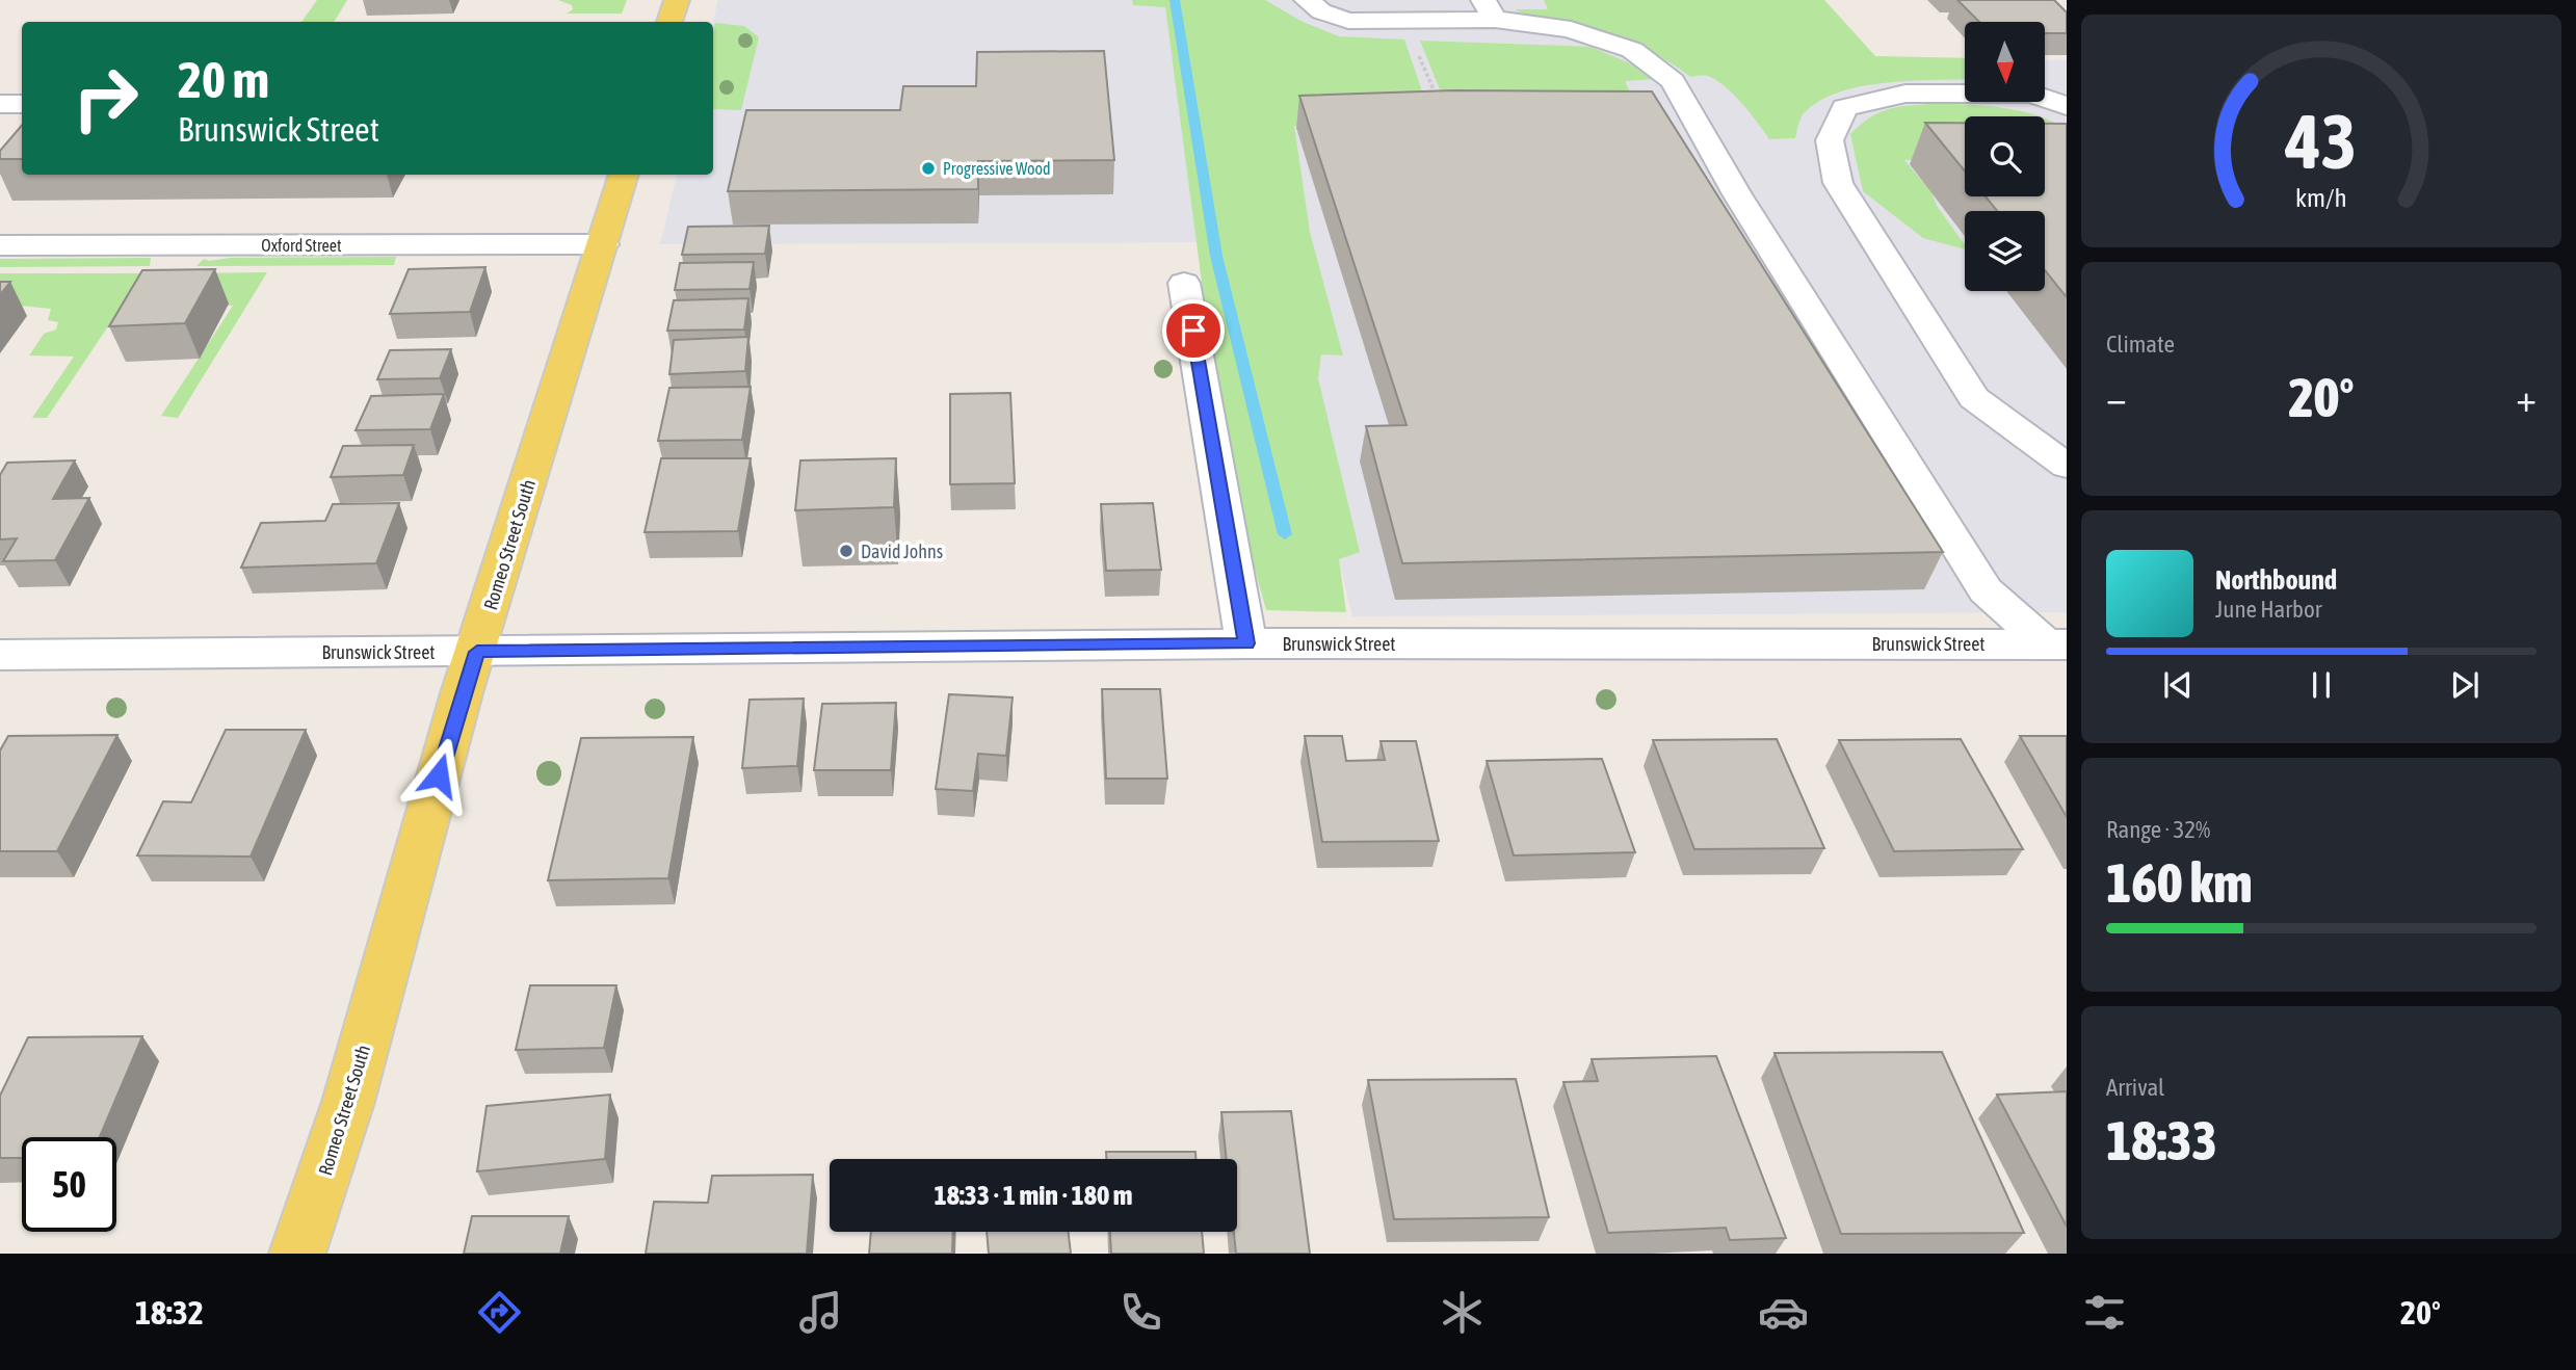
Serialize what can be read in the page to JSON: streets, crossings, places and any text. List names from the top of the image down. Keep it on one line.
{"streets":{"main road":["Romeo Street South"],"street":["Oxford Street","Brunswick Street"]},"crossings":[["Oxford Street","Romeo Street South"],["Romeo Street South","Brunswick Street"]],"places":["Progressive Wood","David Johns"],"north":"bottom","page":{"turn":["20 m","Brunswick Street"],"tile":["Climate",["Range · 32%","160 km"],["Arrival","18:33"]],"heat":["−","20°","+"],"song":["Northbound","June Harbor"],"limit":"50","trip":"18:33 · 1 min · 180 m","tabs":["18:32","20°"],"gauge":["43","km/h"]}}
